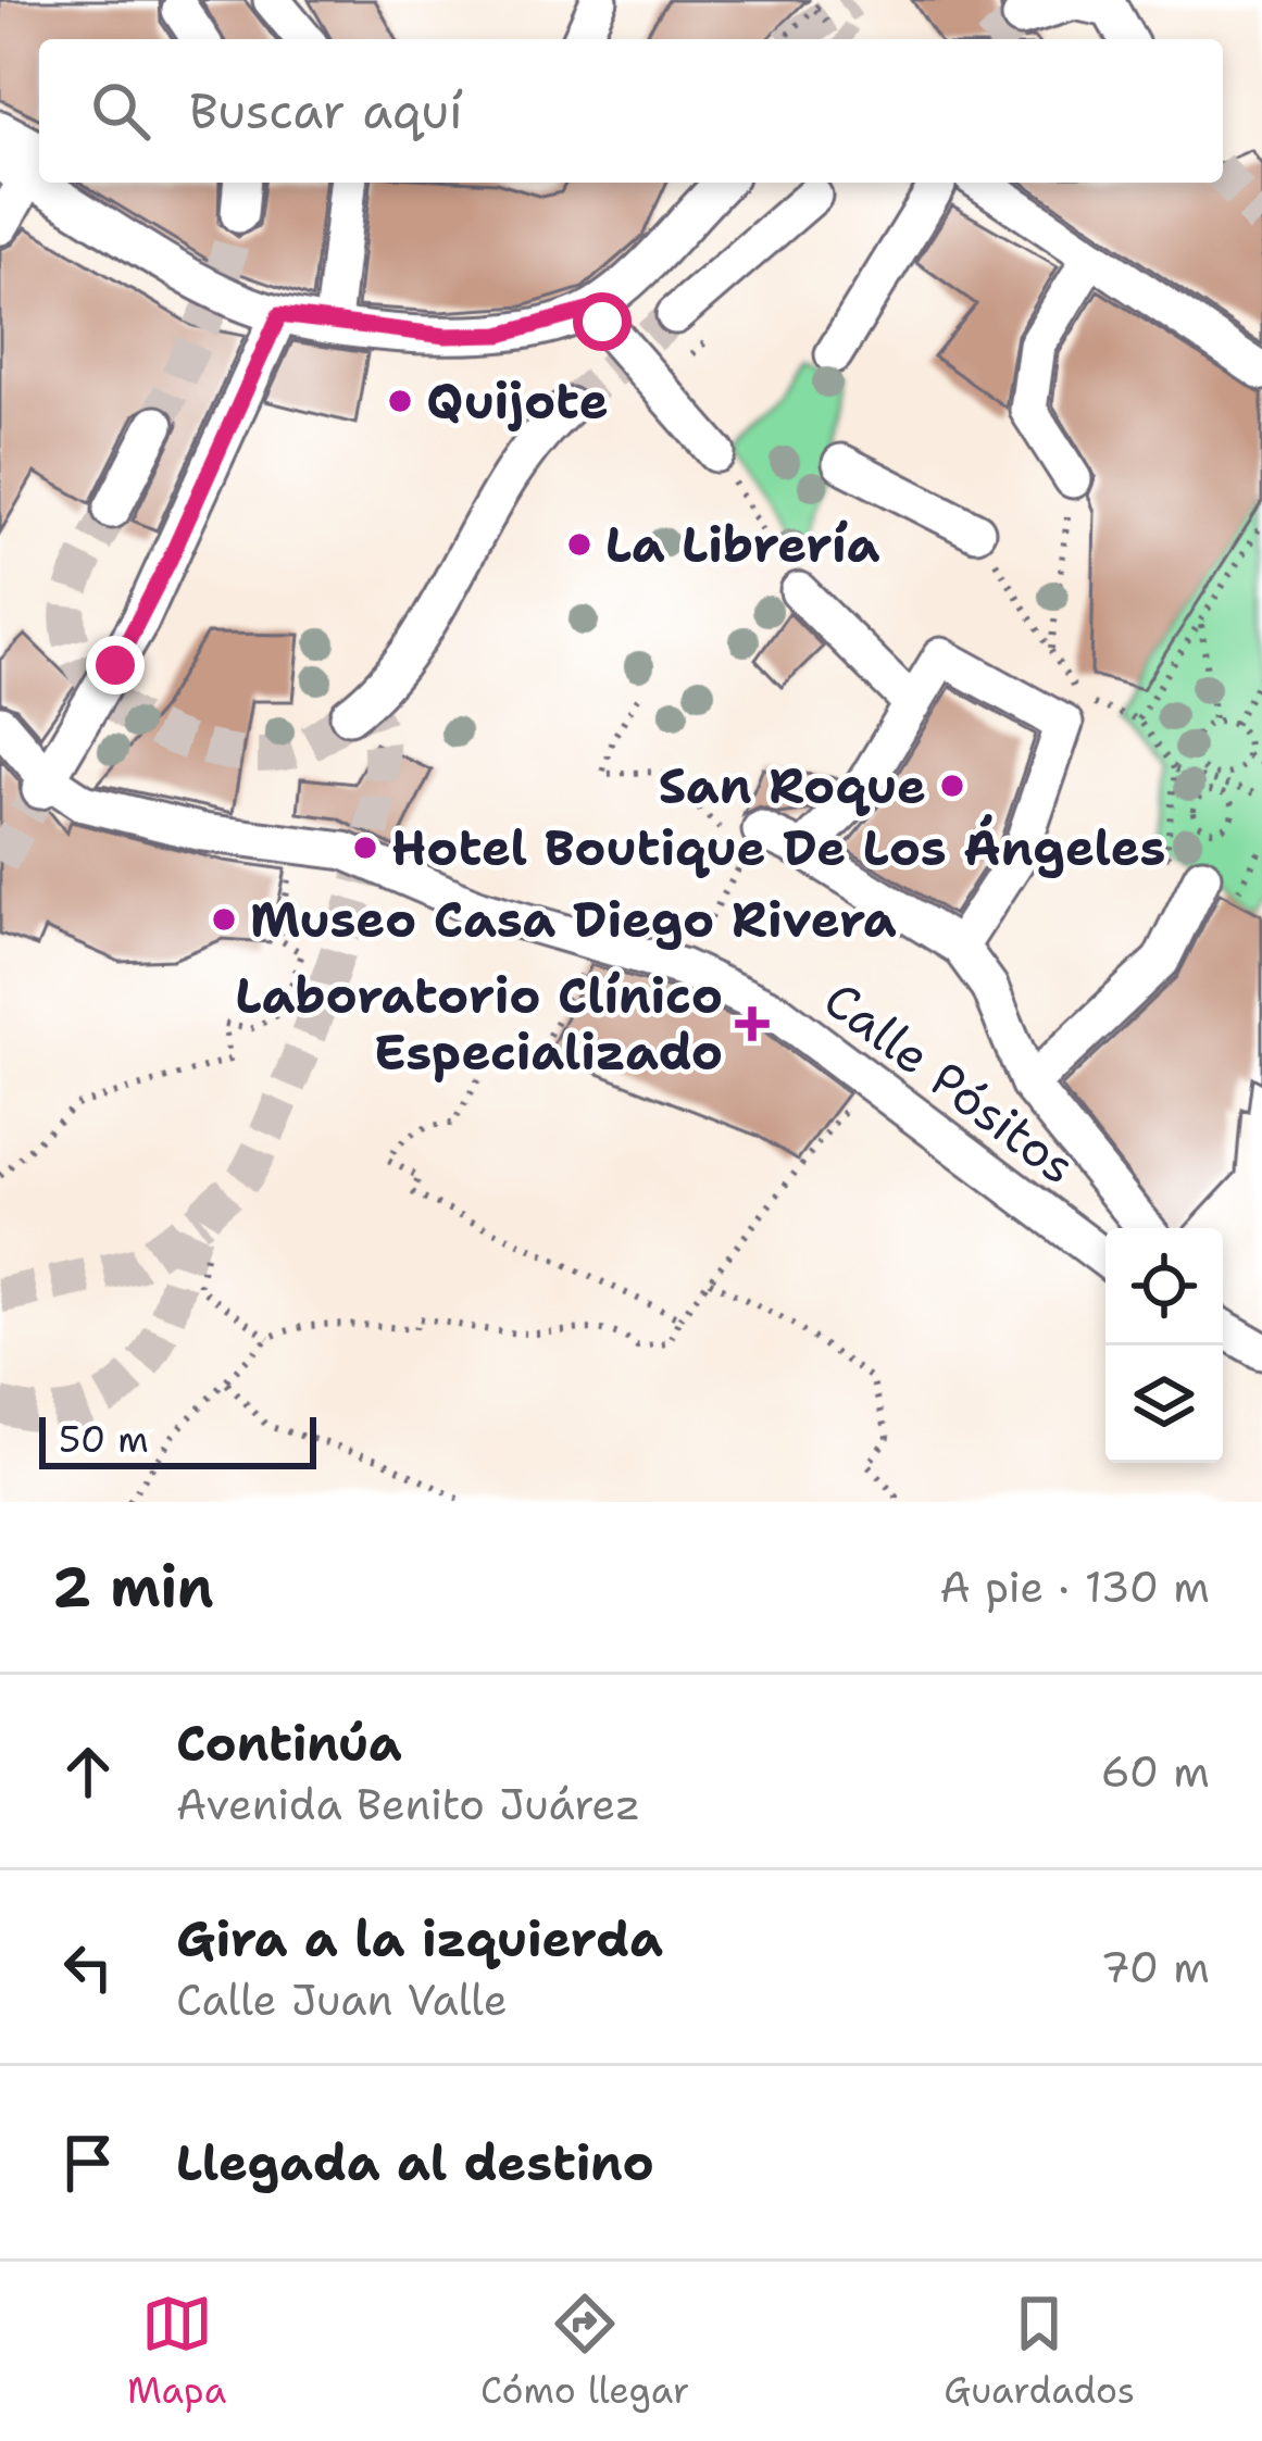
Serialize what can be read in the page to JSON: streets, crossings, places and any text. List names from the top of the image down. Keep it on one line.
{"streets":{"street":["Calle Pósitos"]},"places":{"other":["Quijote","La Librería","San Roque","Hotel Boutique De Los Ángeles","Museo Casa Diego Rivera"],"health":["Laboratorio Clínico Especializado"]},"scale_bar":"50 m","page":{"search":"Buscar aquí","scale":"50 m","heading":["2 min","A pie · 130 m"],"list":[["Continúa","Avenida Benito Juárez","60 m"],["Gira a la izquierda","Calle Juan Valle","70 m"],"Llegada al destino"],"nav":["Mapa","Cómo llegar","Guardados"]}}
